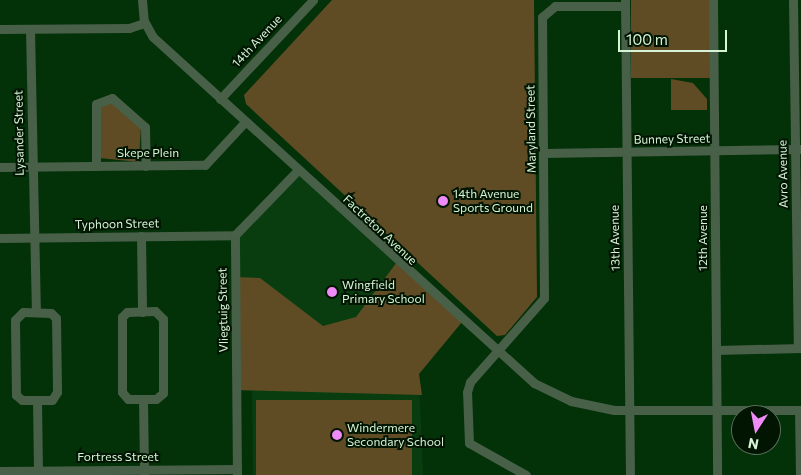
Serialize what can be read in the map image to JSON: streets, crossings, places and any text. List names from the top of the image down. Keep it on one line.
{"streets":{"street":["14th Avenue","Maryland Street","Lysander Street","Bunney Street","Skepe Plein","Avro Avenue","Typhoon Street","Factreton Avenue","13th Avenue","12th Avenue","Vliegtuig Street","Fortress Street"]},"crossings":[["14th Avenue","Factreton Avenue"],["Maryland Street","Bunney Street"],["Maryland Street","Factreton Avenue"],["Maryland Street","13th Avenue"],["Lysander Street","Skepe Plein"],["Lysander Street","Typhoon Street"],["Bunney Street","Avro Avenue"],["Bunney Street","13th Avenue"],["Bunney Street","12th Avenue"],["Skepe Plein","Factreton Avenue"],["Typhoon Street","Vliegtuig Street"],["Factreton Avenue","13th Avenue"],["Factreton Avenue","12th Avenue"],["Vliegtuig Street","Fortress Street"]],"places":["14th Avenue Sports Ground","Wingfield Primary School","Windermere Secondary School"],"scale_bar":"100 m","north":"bottom"}
